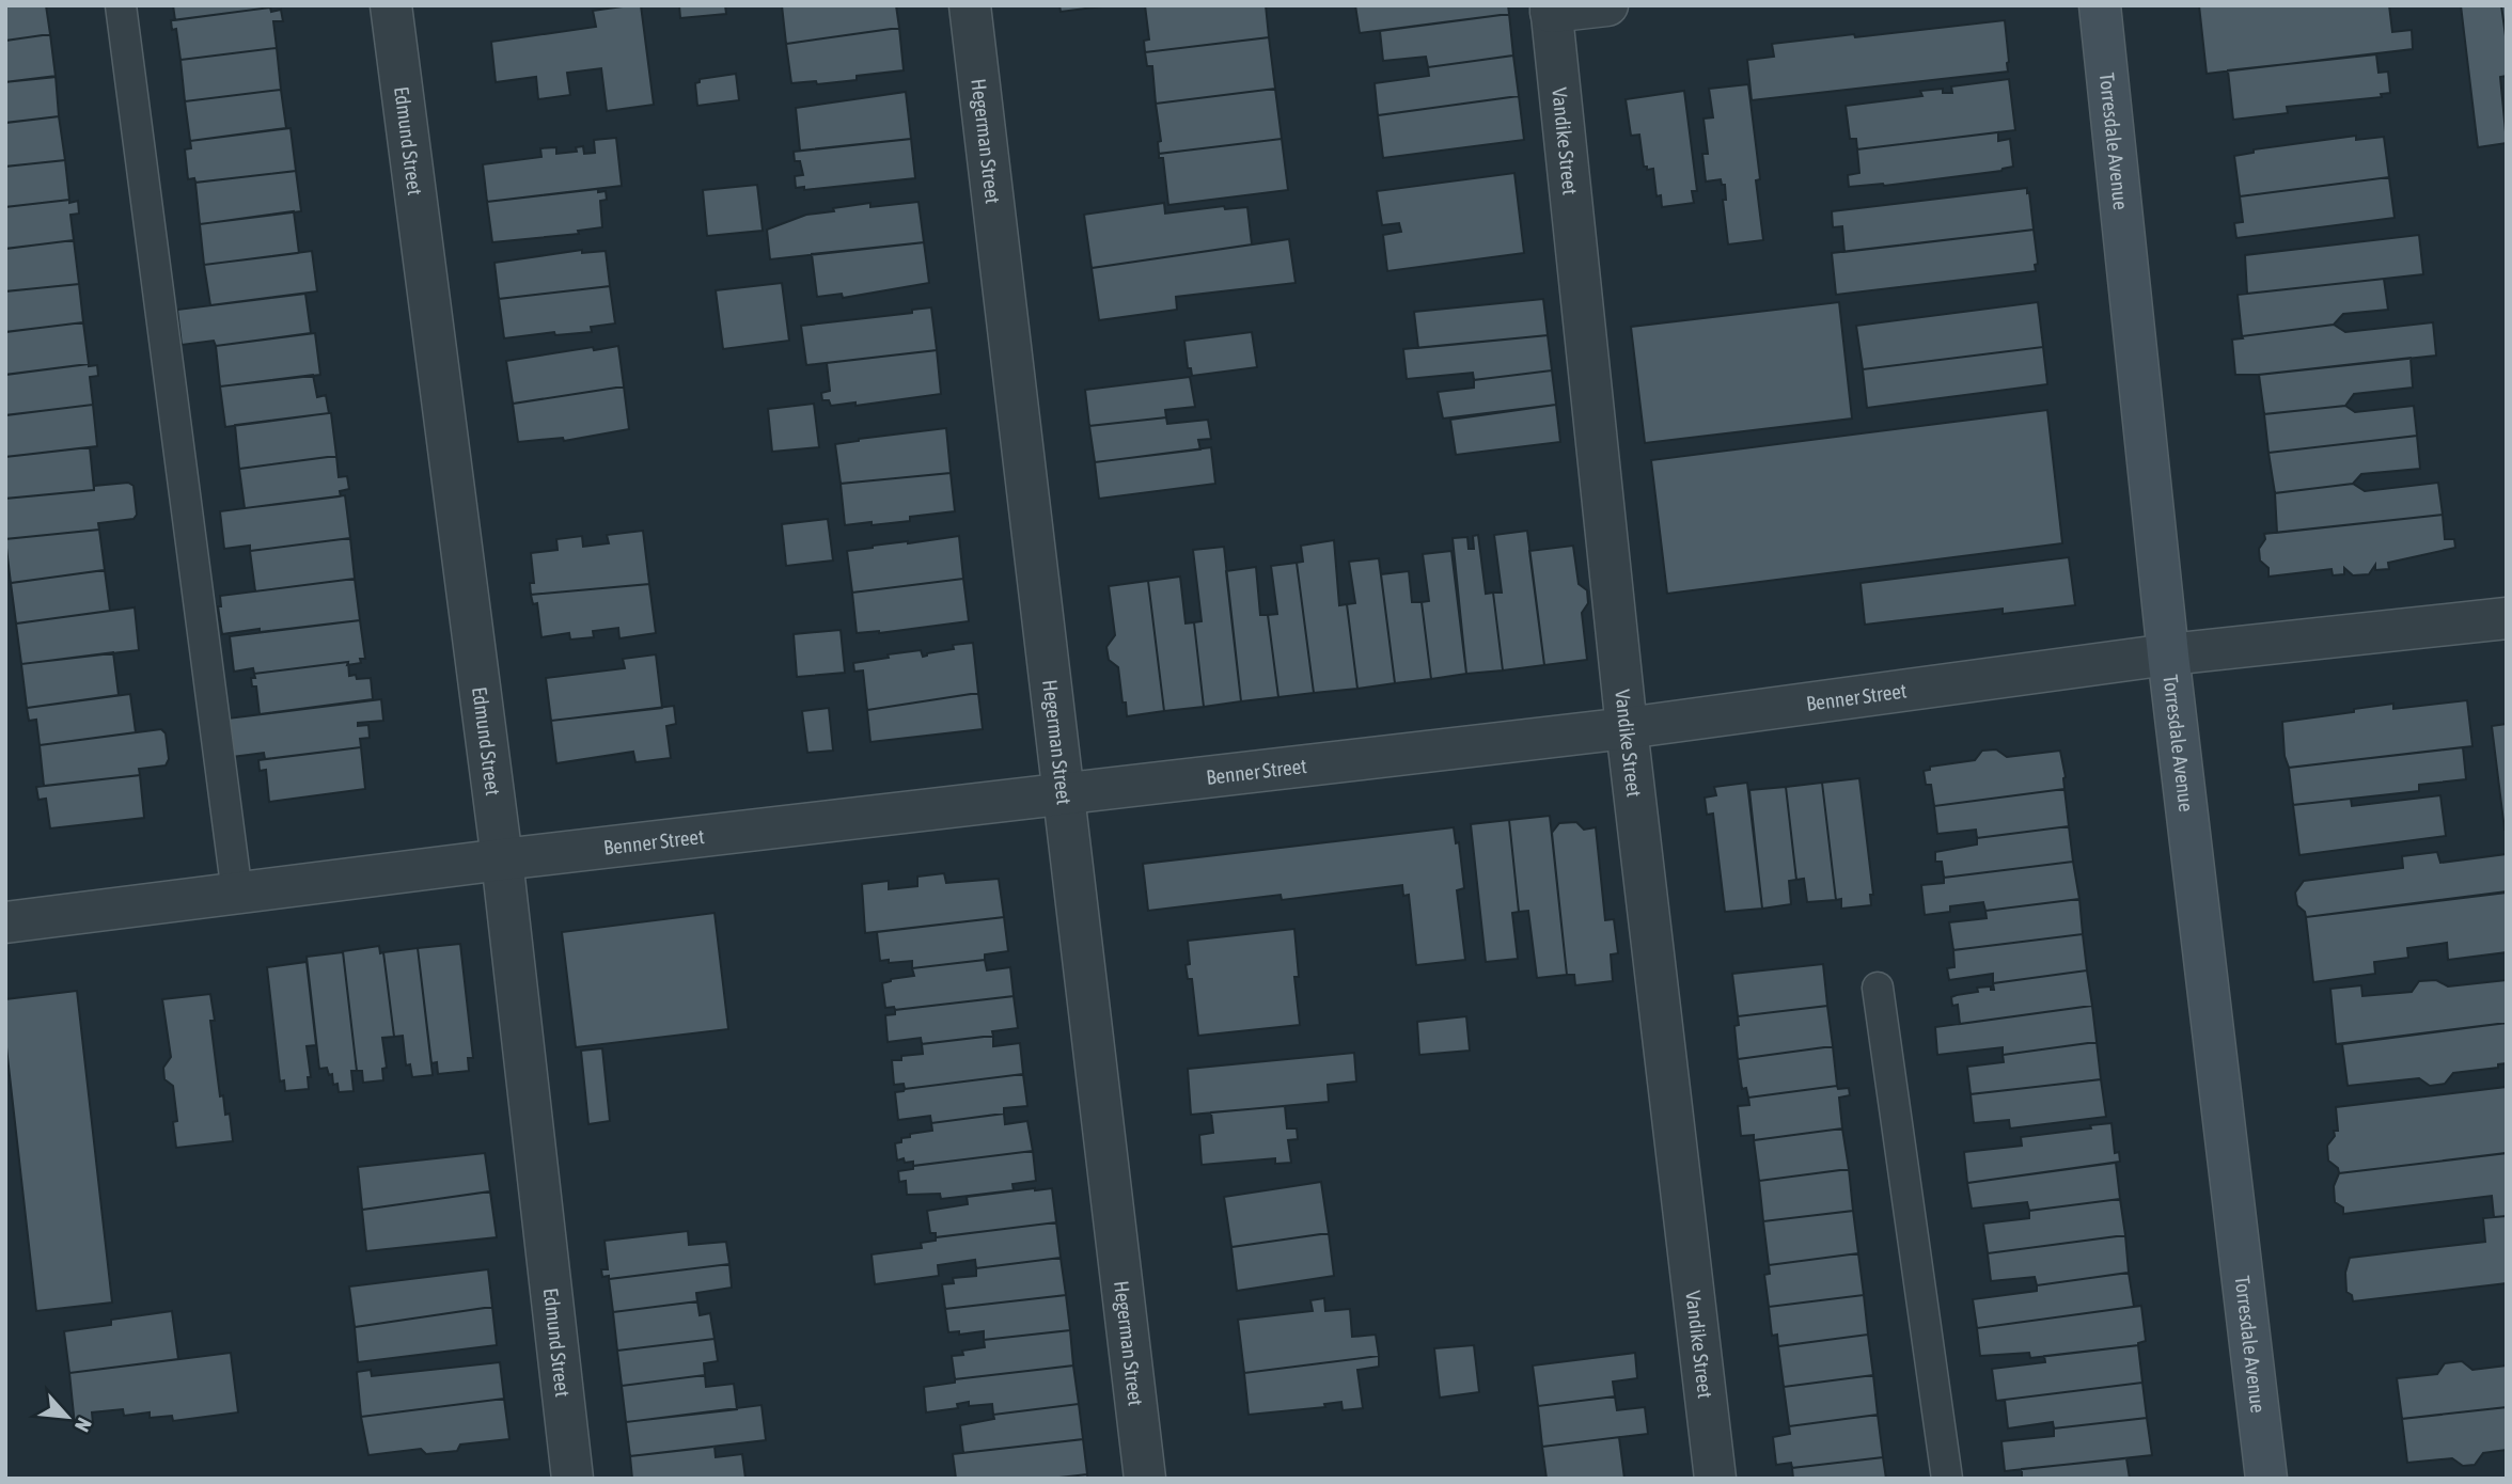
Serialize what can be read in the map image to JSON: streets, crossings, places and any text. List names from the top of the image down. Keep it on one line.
{"streets":{"street":["Edmund Street","Hegerman Street","Vandike Street","Torresdale Avenue","Benner Street"]},"crossings":[["Edmund Street","Benner Street"],["Hegerman Street","Benner Street"],["Vandike Street","Benner Street"],["Torresdale Avenue","Benner Street"]],"north":"bottom right"}
